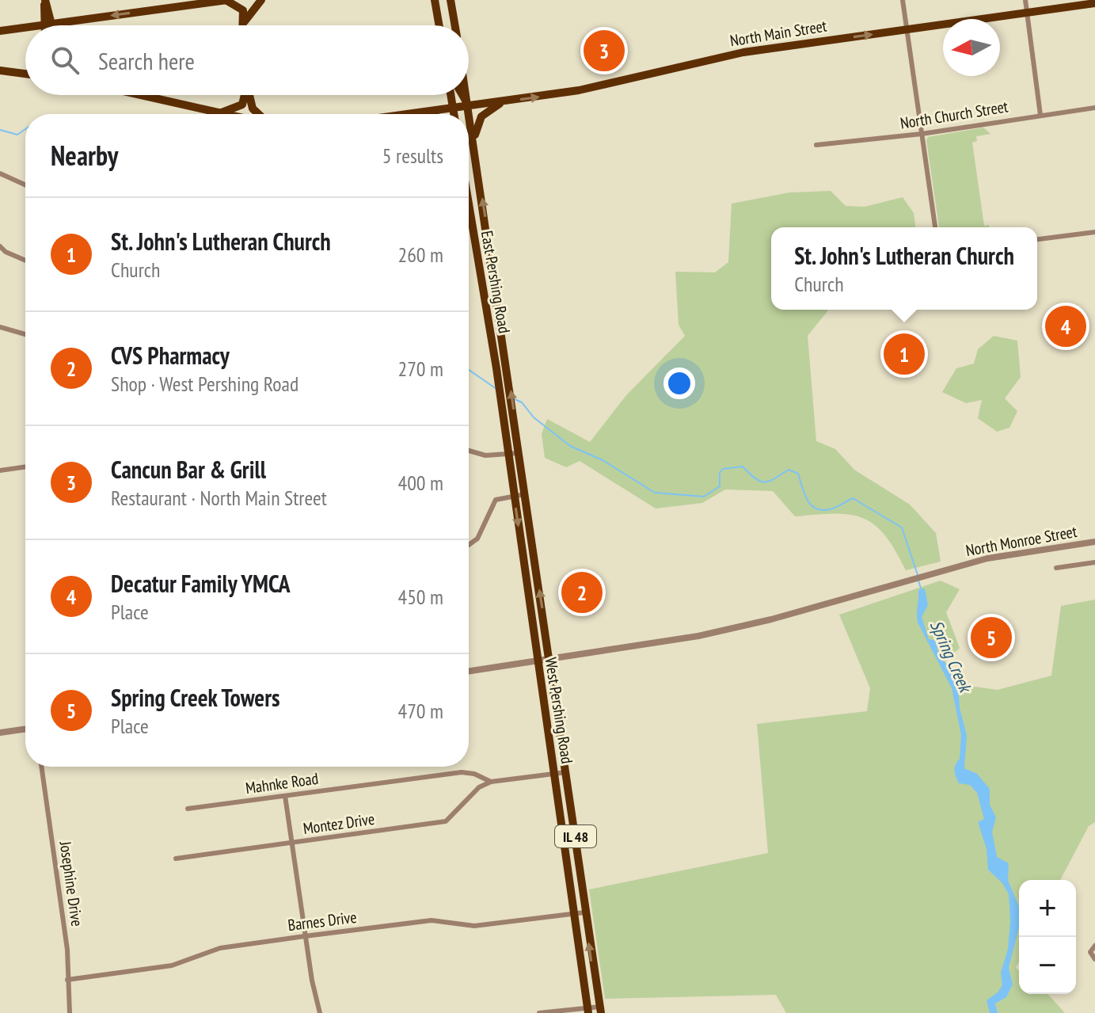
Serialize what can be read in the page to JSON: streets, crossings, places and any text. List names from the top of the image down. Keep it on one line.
{"streets":{"main road":["North Main Street","East Pershing Road","West Pershing Road","IL 48"],"street":["North Church Street","North Monroe Street","Mahnke Road","Montez Drive","Josephine Drive","Barnes Drive"]},"crossings":[["North Main Street","IL 48"],["East Pershing Road","West Pershing Road"],["North Monroe Street","West Pershing Road"],["West Pershing Road","Mahnke Road"],["West Pershing Road","IL 48"],["West Pershing Road","Barnes Drive"],["Mahnke Road","Montez Drive"],["Josephine Drive","Barnes Drive"]],"one_way":["North Main Street"],"water":["Spring Creek"],"north":"left","page":{"search":"Search here","pins":["3","4","1","2","5"],"heading":["Nearby","5 results"],"list":[{"mark":"1","name":"St. John's Lutheran Church","note":"Church","value":"260 m"},{"mark":"2","name":"CVS Pharmacy","note":"Shop · West Pershing Road","value":"270 m"},{"mark":"3","name":"Cancun Bar & Grill","note":"Restaurant · North Main Street","value":"400 m"},{"mark":"4","name":"Decatur Family YMCA","note":"Place","value":"450 m"},{"mark":"5","name":"Spring Creek Towers","note":"Place","value":"470 m"}],"popup":["St. John's Lutheran Church","Church"],"map_buttons":["+","−"]}}
